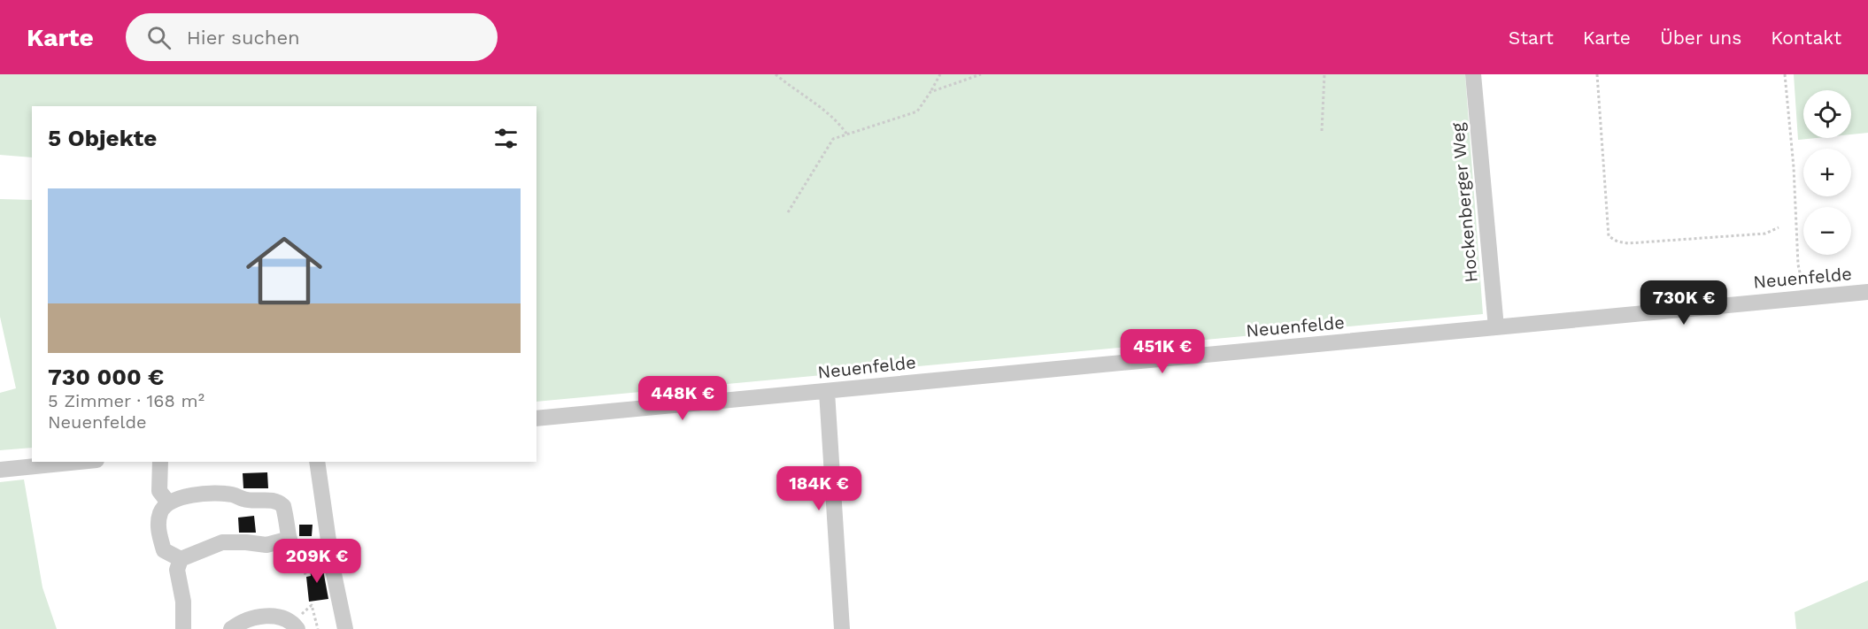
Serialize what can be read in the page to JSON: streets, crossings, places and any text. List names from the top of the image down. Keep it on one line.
{"streets":{"street":["Hockenberger Weg","Neuenfelde"]},"crossings":[["Hockenberger Weg","Neuenfelde"]],"page":{"header":"Karte","search":"Hier suchen","nav":["Start","Karte","Über uns","Kontakt"],"map_buttons":["+","−"],"heading":"5 Objekte","list":[{"name":"730 000 €","note":"5 Zimmer · 168 m² · Neuenfelde"}],"price":["730K €","451K €","448K €","184K €","209K €"]}}
